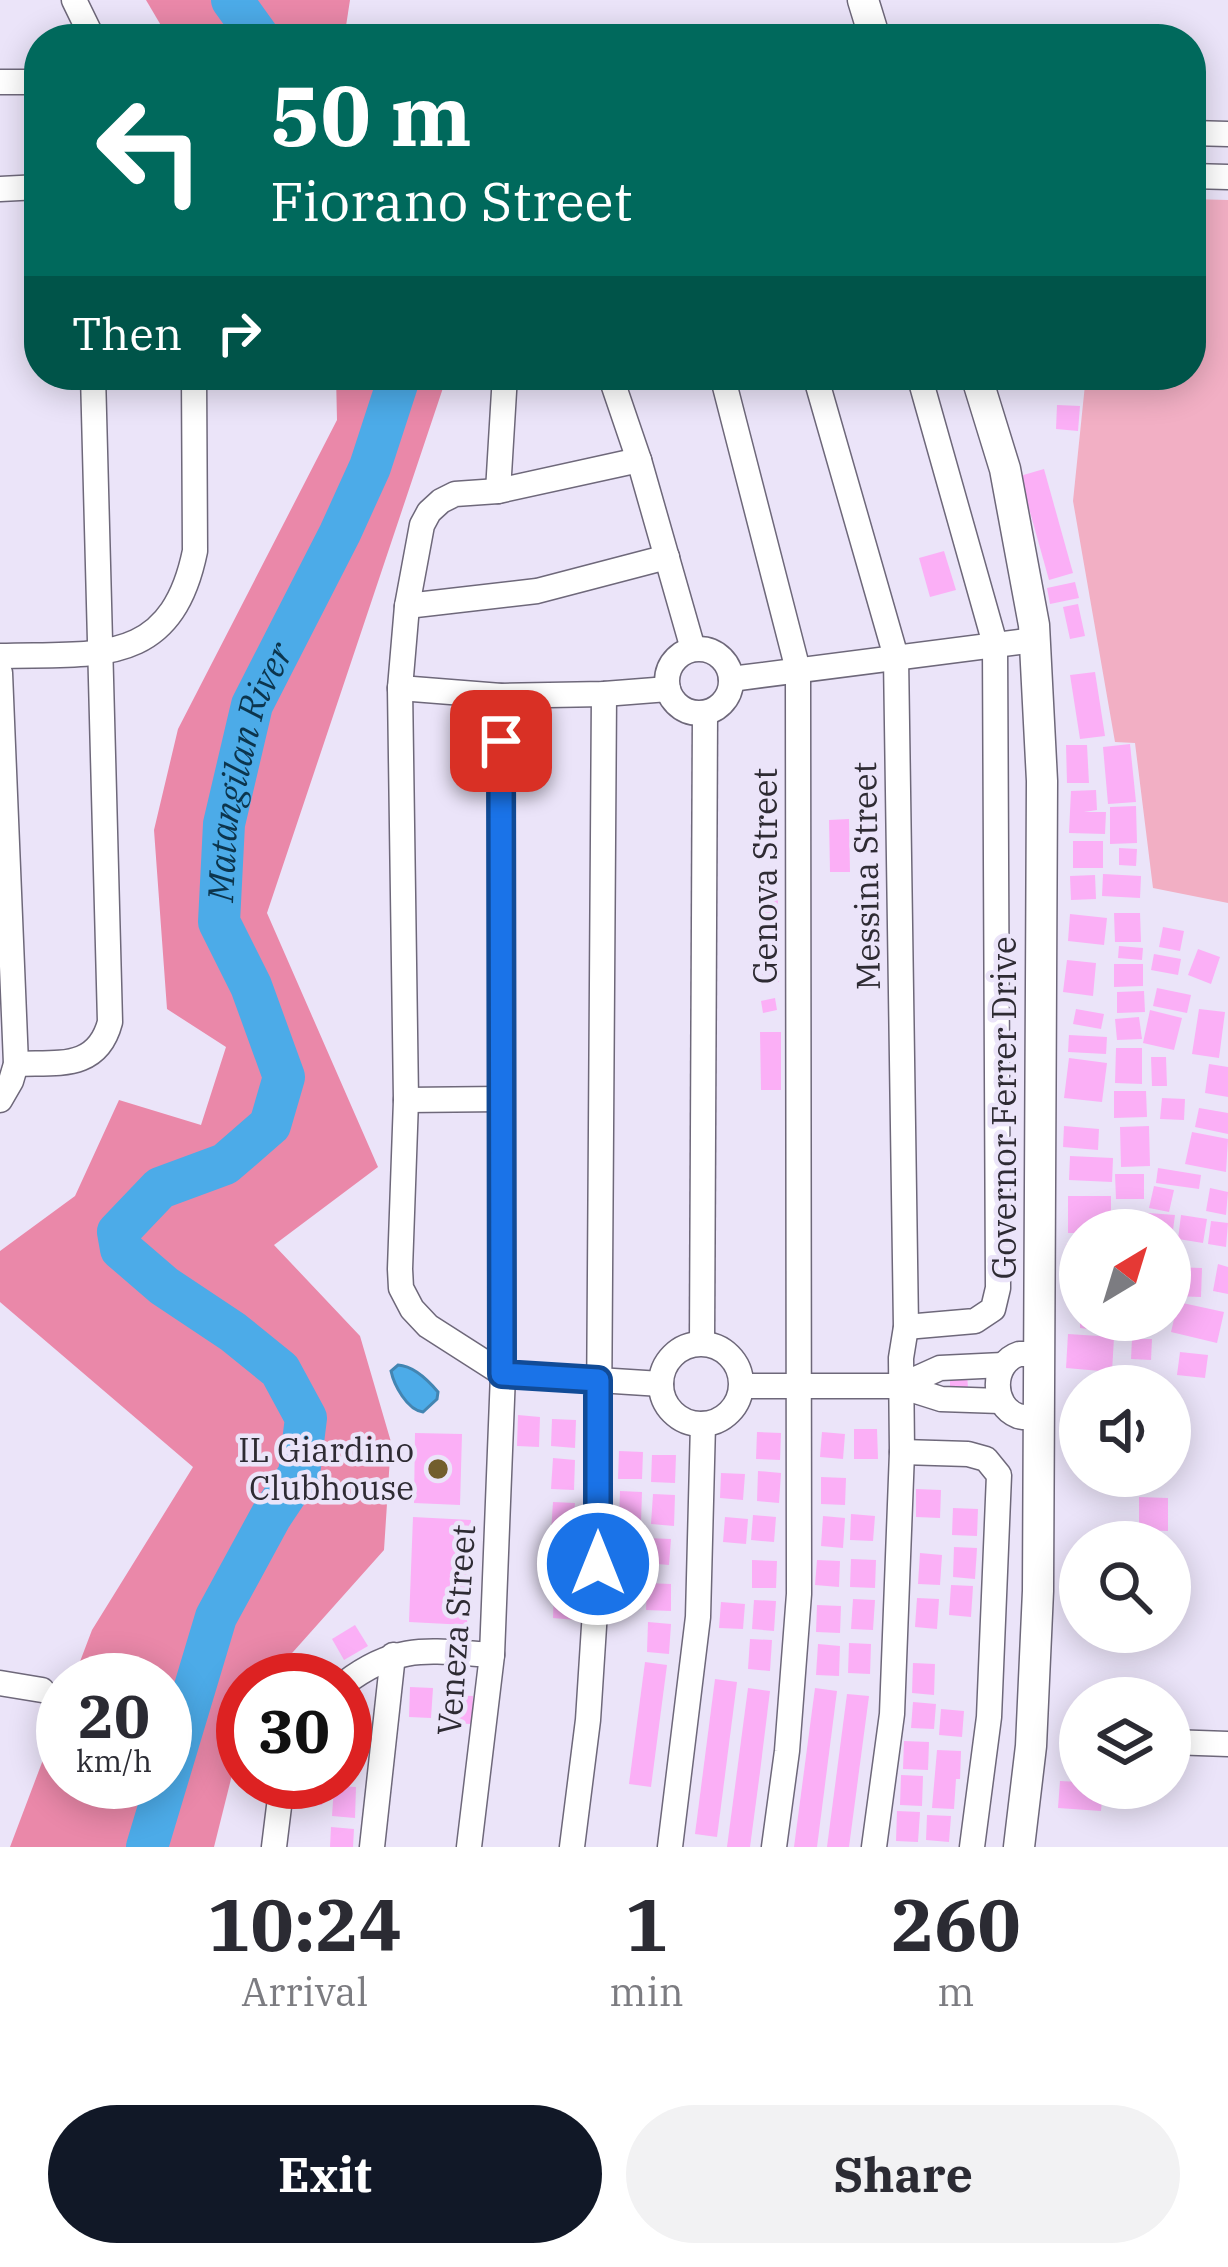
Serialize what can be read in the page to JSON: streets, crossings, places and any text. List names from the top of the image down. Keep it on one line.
{"streets":{"main road":["Governor Ferrer Drive"],"street":["Genova Street","Messina Street","Veneza Street"]},"water":["Matangilan River"],"places":["IL Giardino Clubhouse"],"north":"top right","page":{"turn":["50 m","Fiorano Street"],"then":"Then","speed":"20 km/h","limit":"30","eta":["10:24","Arrival","1","min","260","m"],"buttons":["Exit","Share"]}}
